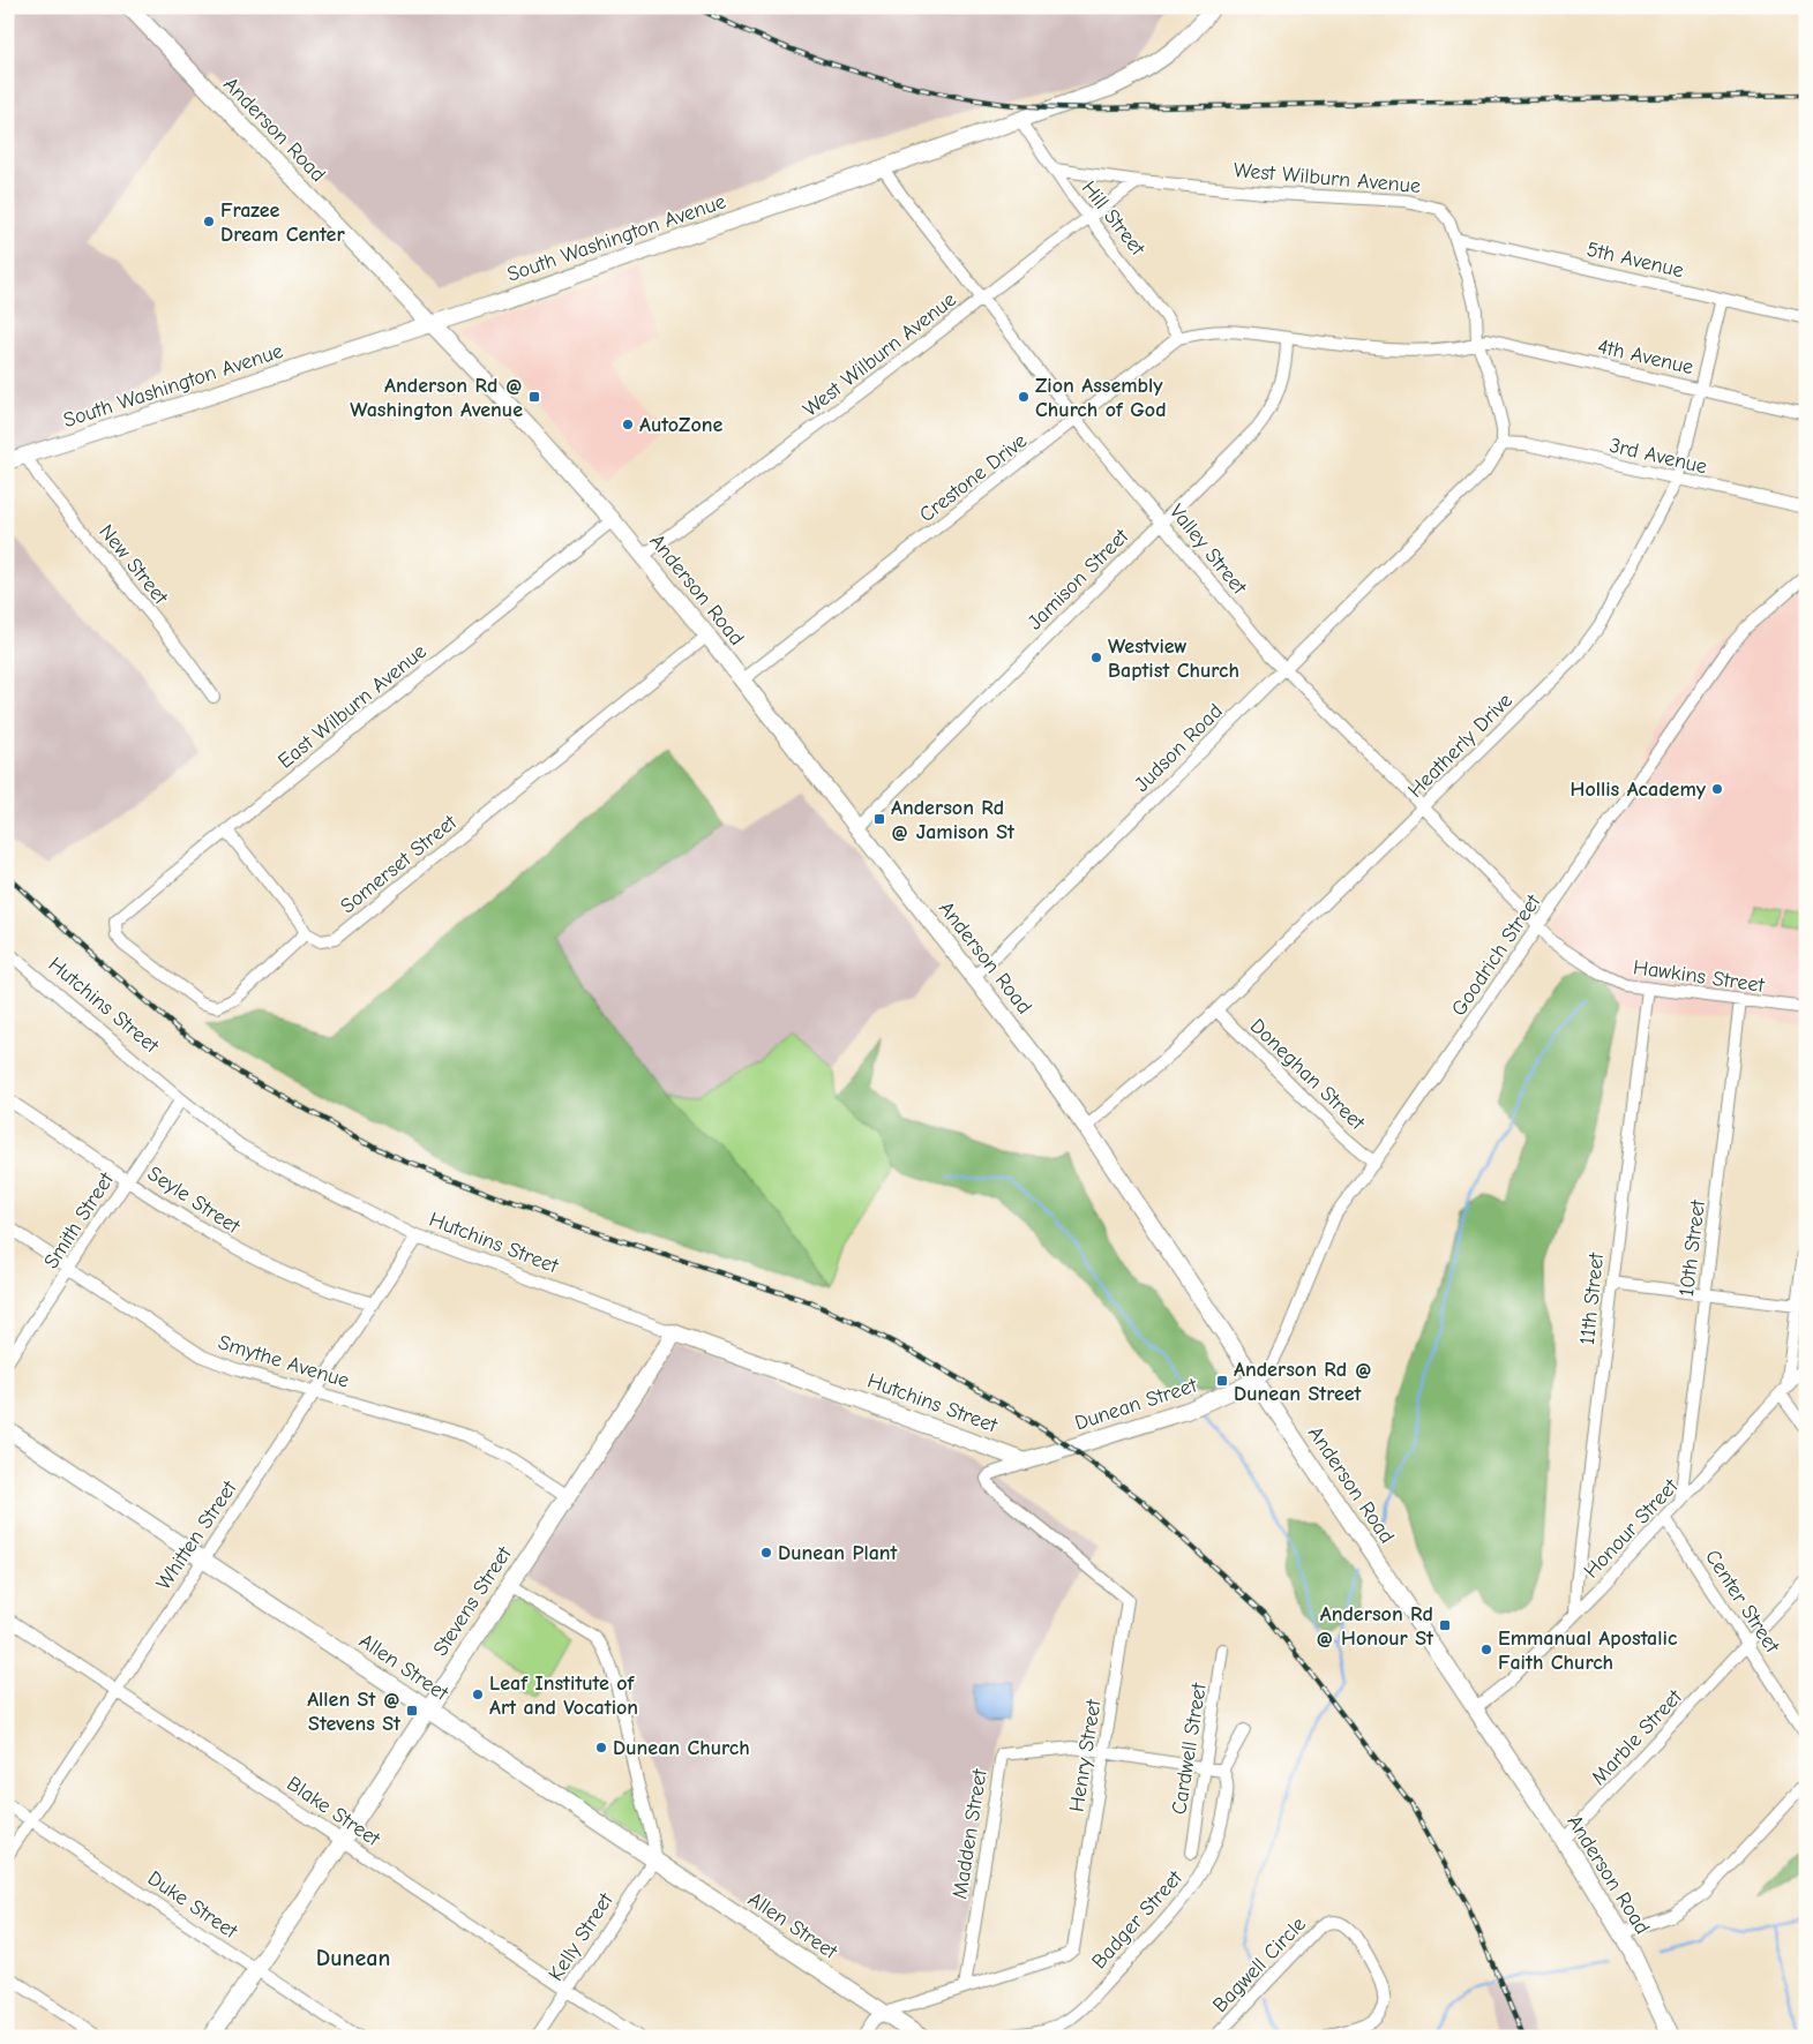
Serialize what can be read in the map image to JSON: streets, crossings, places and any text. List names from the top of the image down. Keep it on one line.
{"streets":{"main road":["Anderson Road","South Washington Avenue","Hutchins Street","Dunean Street","Stevens Street","Allen Street"],"street":["West Wilburn Avenue","Hill Street","5th Avenue","4th Avenue","3rd Avenue","Crestone Drive","Valley Street","New Street","Jamison Street","East Wilburn Avenue","Heatherly Drive","Judson Road","Somerset Street","Goodrich Street","Hawkins Street","Doneghan Street","Seyle Street","Smith Street","10th Street","11th Street","Smythe Avenue","Honour Street","Whitten Street","Center Street","Marble Street","Cardwell Street","Henry Street","Blake Street","Madden Street","Duke Street","Badger Street","Kelly Street","Bagwell Circle"]},"crossings":[["Anderson Road","West Wilburn Avenue"],["Anderson Road","South Washington Avenue"],["Anderson Road","Crestone Drive"],["Anderson Road","Jamison Street"],["Anderson Road","East Wilburn Avenue"],["Anderson Road","Heatherly Drive"],["Anderson Road","Judson Road"],["Anderson Road","Somerset Street"],["Anderson Road","Goodrich Street"],["Anderson Road","Dunean Street"],["Anderson Road","Honour Street"],["Anderson Road","Marble Street"],["West Wilburn Avenue","Hill Street"],["West Wilburn Avenue","5th Avenue"],["West Wilburn Avenue","4th Avenue"],["West Wilburn Avenue","3rd Avenue"],["West Wilburn Avenue","Crestone Drive"],["West Wilburn Avenue","Valley Street"],["West Wilburn Avenue","Judson Road"],["Hill Street","South Washington Avenue"],["Hill Street","Crestone Drive"],["South Washington Avenue","Valley Street"],["South Washington Avenue","New Street"],["5th Avenue","Heatherly Drive"],["4th Avenue","Crestone Drive"],["4th Avenue","Heatherly Drive"],["3rd Avenue","Heatherly Drive"],["3rd Avenue","Judson Road"],["Crestone Drive","Valley Street"],["Crestone Drive","Jamison Street"],["Valley Street","Jamison Street"],["Valley Street","Heatherly Drive"],["Valley Street","Judson Road"],["Valley Street","Goodrich Street"],["Valley Street","Hawkins Street"],["East Wilburn Avenue","Somerset Street"],["Heatherly Drive","Doneghan Street"],["Goodrich Street","Hawkins Street"],["Goodrich Street","Doneghan Street"],["Goodrich Street","Dunean Street"],["Hawkins Street","10th Street"],["Hawkins Street","11th Street"],["Hutchins Street","Smith Street"],["Hutchins Street","Dunean Street"],["Hutchins Street","Whitten Street"],["Hutchins Street","Stevens Street"],["Hutchins Street","Henry Street"],["Seyle Street","Smith Street"],["Seyle Street","Whitten Street"],["Smith Street","Smythe Avenue"],["10th Street","Honour Street"],["11th Street","Honour Street"],["Smythe Avenue","Whitten Street"],["Smythe Avenue","Stevens Street"],["Dunean Street","Henry Street"],["Honour Street","Center Street"],["Whitten Street","Allen Street"],["Whitten Street","Blake Street"],["Whitten Street","Duke Street"],["Stevens Street","Allen Street"],["Stevens Street","Blake Street"],["Stevens Street","Duke Street"],["Center Street","Marble Street"],["Allen Street","Henry Street"],["Allen Street","Kelly Street"],["Henry Street","Madden Street"],["Blake Street","Kelly Street"]],"districts":["Dunean"],"places":{"other":["Frazee Dream Center","Zion Assembly Church of God","AutoZone","Westview Baptist Church","Hollis Academy","Dunean Plant","Emmanual Apostalic Faith Church","Leaf Institute of Art and Vocation","Dunean Church"],"transit":["Anderson Rd @ Washington Avenue","Anderson Rd @ Jamison St","Anderson Rd @ Dunean Street","Anderson Rd @ Honour St","Allen St @ Stevens St"]}}
